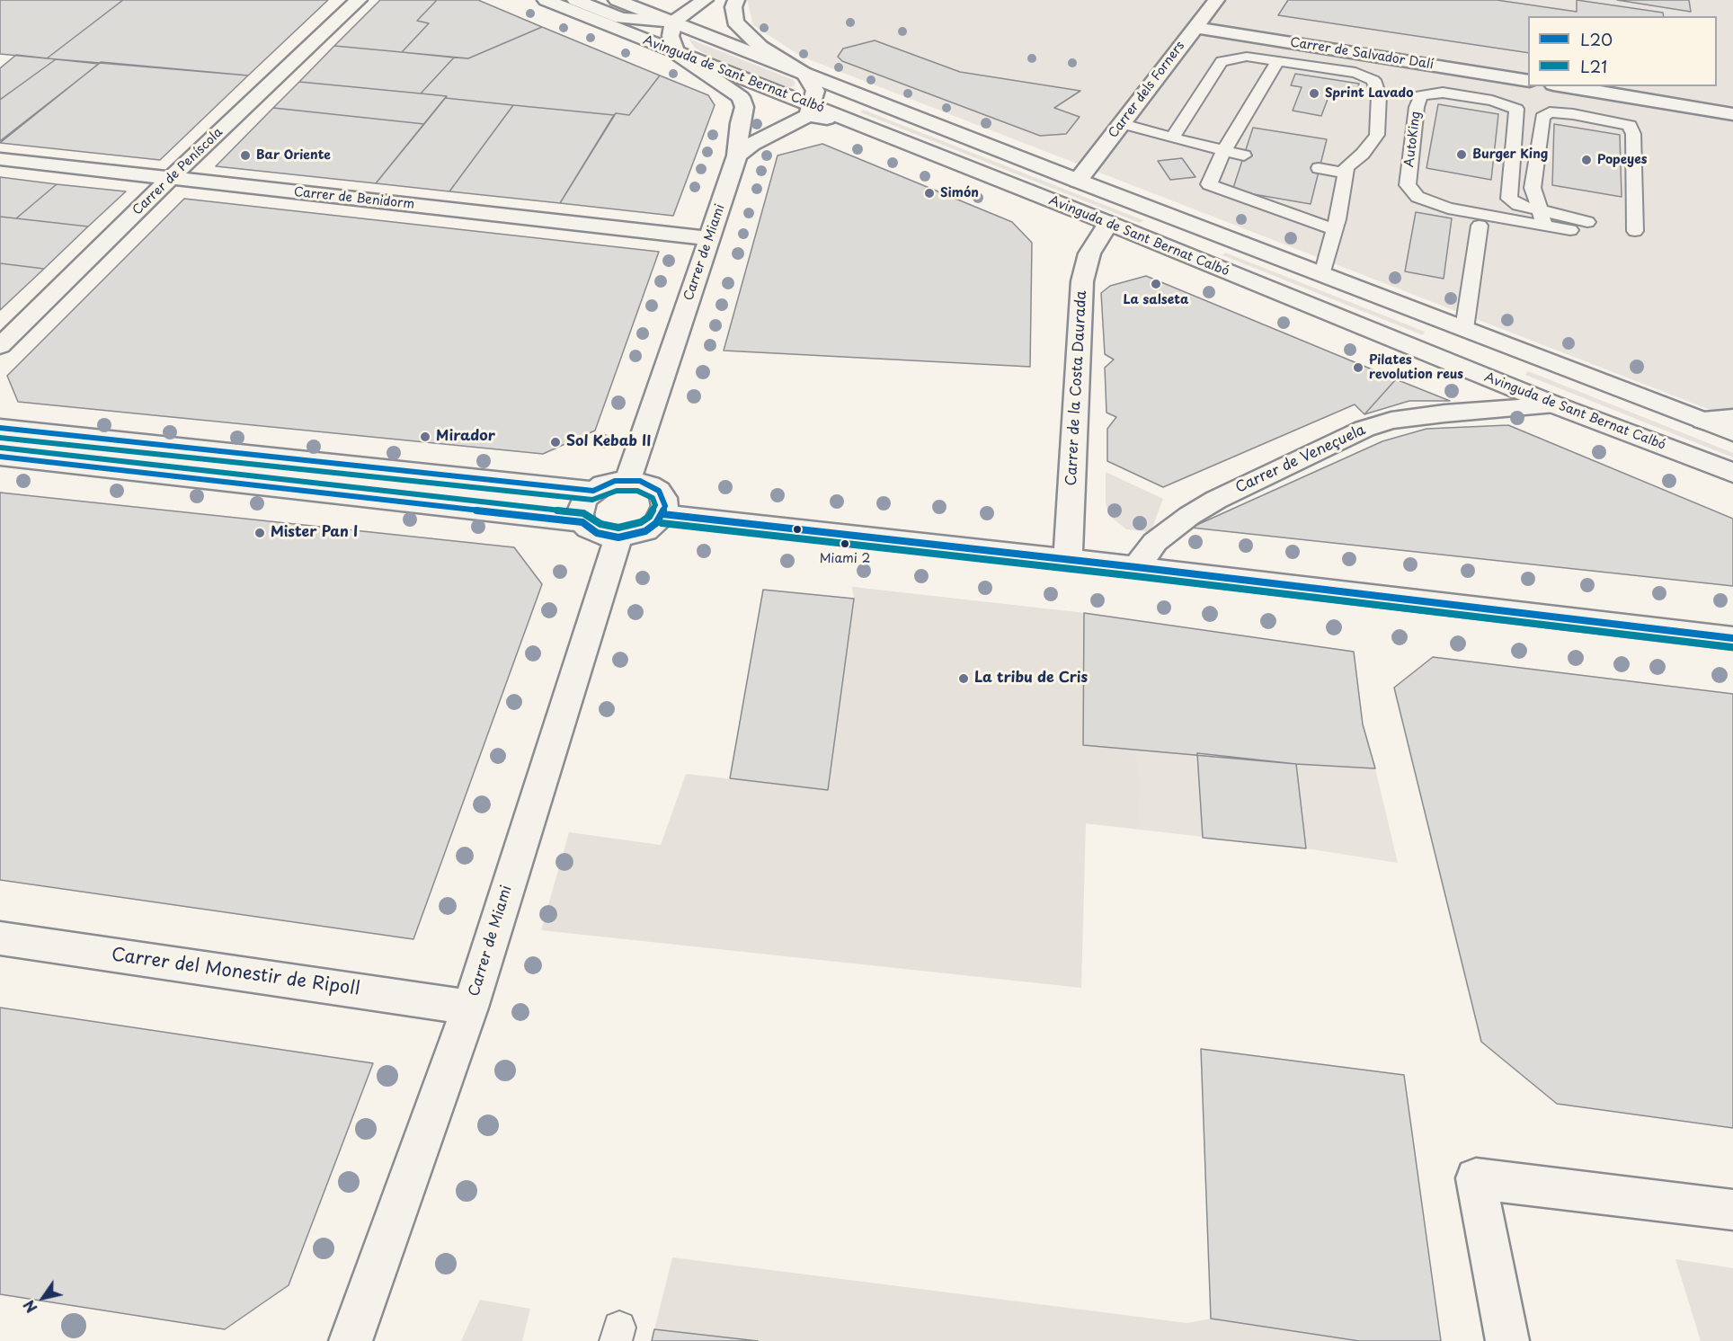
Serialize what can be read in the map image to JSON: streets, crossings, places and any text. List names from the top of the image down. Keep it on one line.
{"streets":{"street":["Carrer de Salvador Dalí","Avinguda de Sant Bernat Calbó","Carrer dels Forners","Carrer de Peníscola","Carrer de Benidorm","Carrer de Miami","Carrer de la Costa Daurada","Carrer de Veneçuela","Carrer del Monestir de Ripoll"],"lane":["AutoKing"]},"crossings":[["Carrer de Salvador Dalí","Carrer dels Forners"],["Avinguda de Sant Bernat Calbó","Carrer dels Forners"],["Avinguda de Sant Bernat Calbó","Carrer de Miami"],["Avinguda de Sant Bernat Calbó","Carrer de la Costa Daurada"],["Avinguda de Sant Bernat Calbó","Carrer de Veneçuela"],["Carrer de Peníscola","Carrer de Benidorm"],["Carrer de Benidorm","Carrer de Miami"],["Carrer de Miami","Carrer del Monestir de Ripoll"]],"places":["Sprint Lavado","Burger King","Bar Oriente","Popeyes","Simón","La salseta","Pilates revolution reus","Mirador","Sol Kebab II","Mister Pan I","Miami 2","La tribu de Cris"],"lines":["transit line L20","transit line L21"],"legend":["L20","L21"],"north":"bottom left"}
